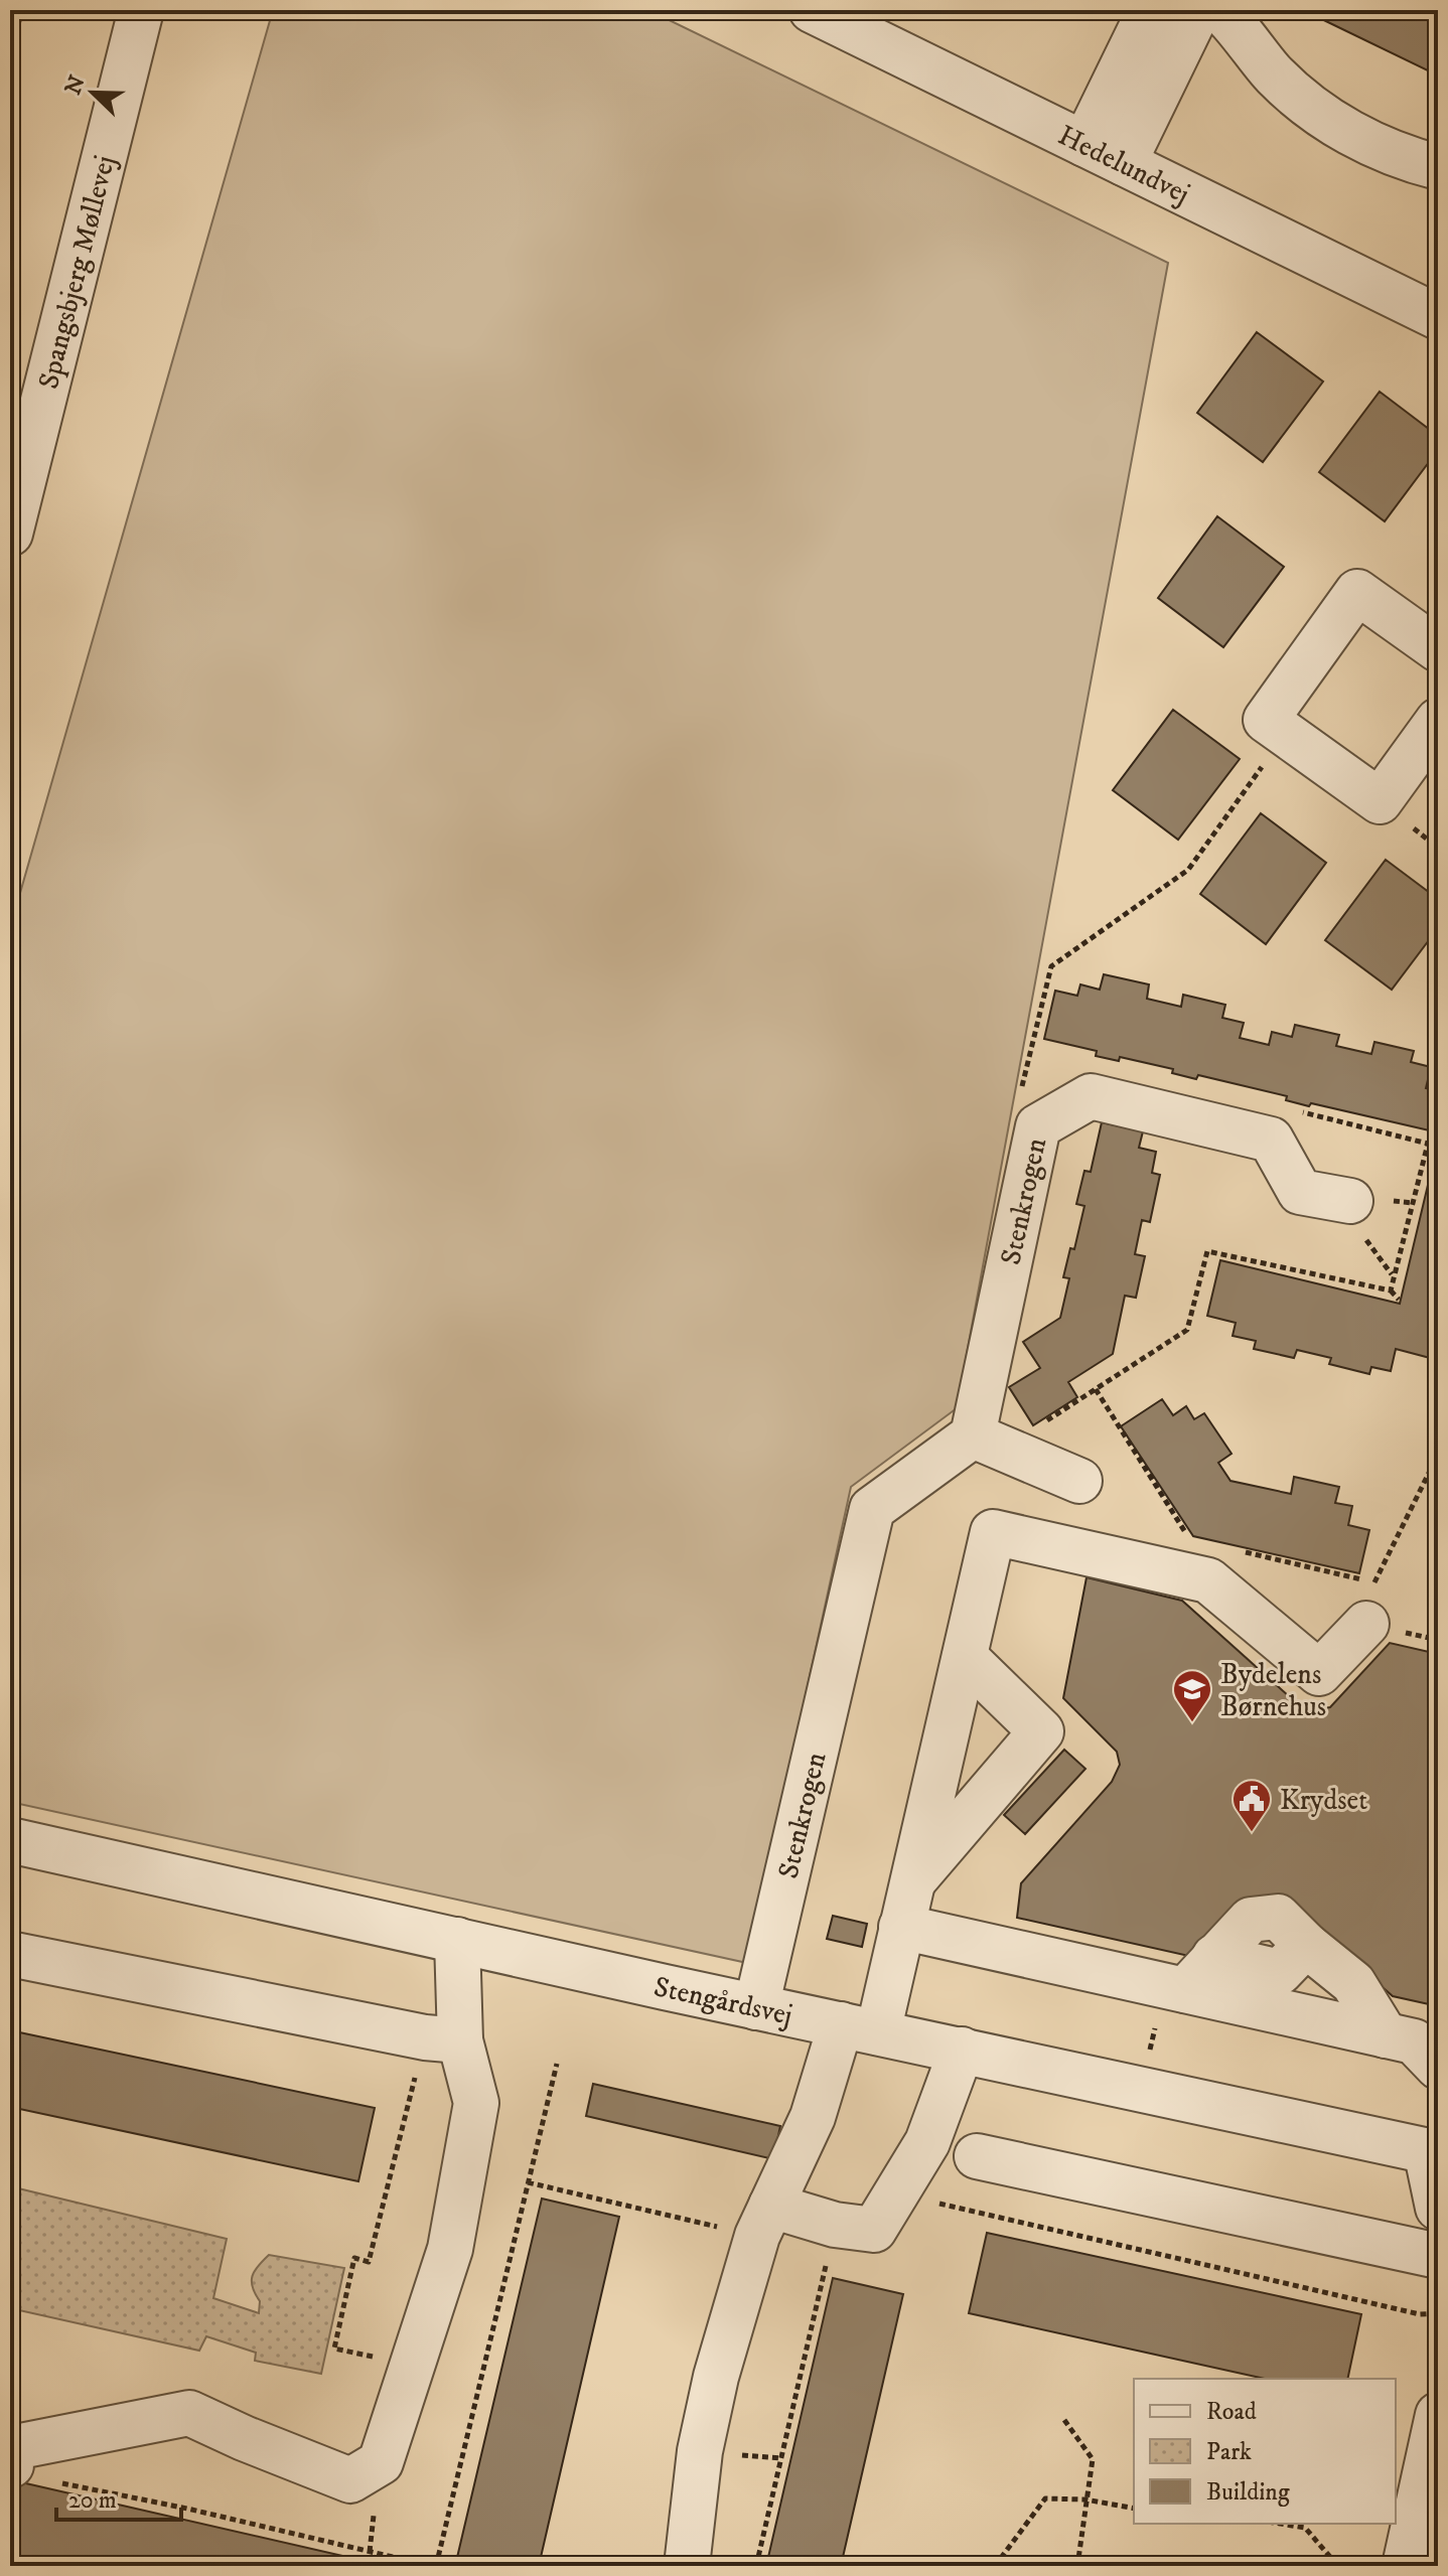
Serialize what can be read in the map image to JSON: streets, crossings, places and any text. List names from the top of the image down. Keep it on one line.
{"streets":{"street":["Hedelundvej","Spangsbjerg Møllevej","Stenkrogen","Stengårdsvej"]},"crossings":[["Stenkrogen","Stengårdsvej"]],"places":{"school or university":["Bydelens Børnehus"],"public building":["Krydset"]},"legend":["Road","Park","Building"],"scale_bar":"20 m","north":"top left"}
